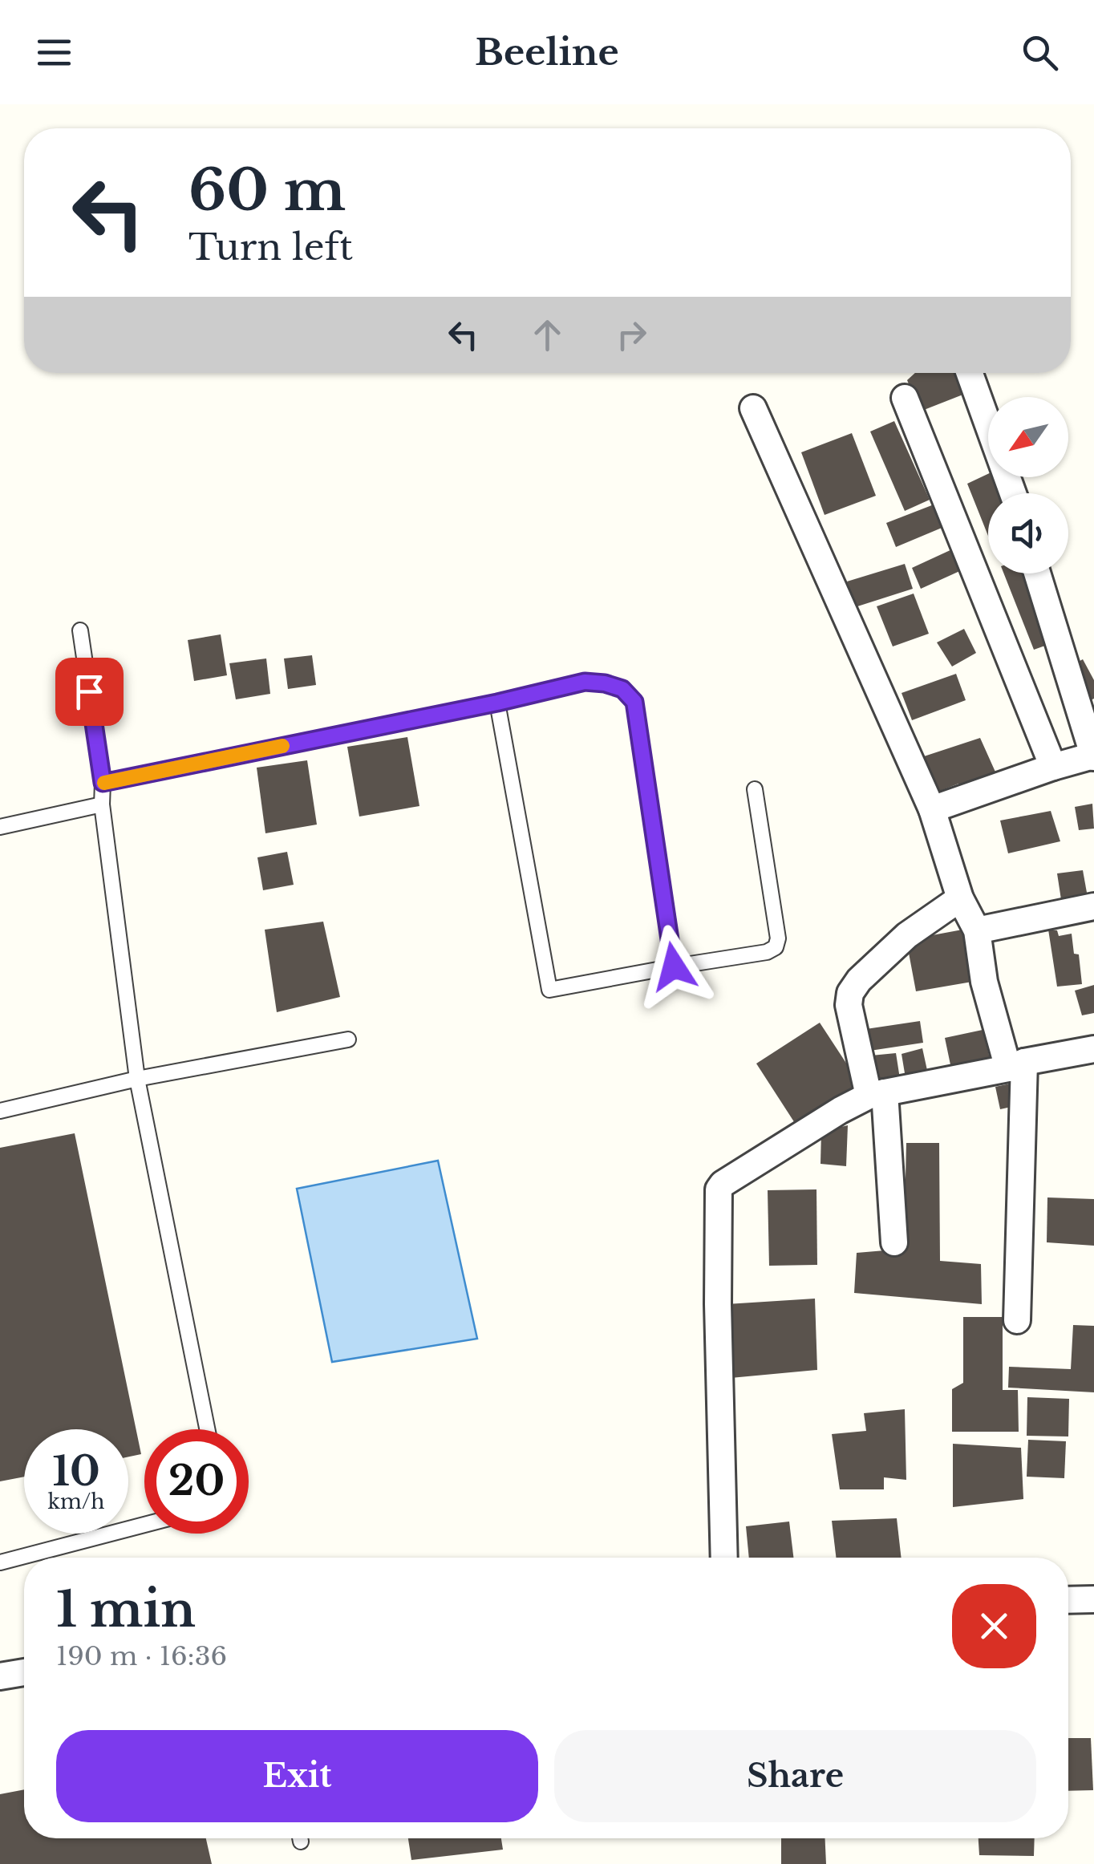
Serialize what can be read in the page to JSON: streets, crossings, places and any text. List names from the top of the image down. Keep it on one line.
{"north":"bottom left","page":{"header":"Beeline","turn":["60 m","Turn left"],"speed":"10 km/h","limit":"20","heading":["1 min","190 m · 16:36"],"buttons":["Exit","Share"]}}
